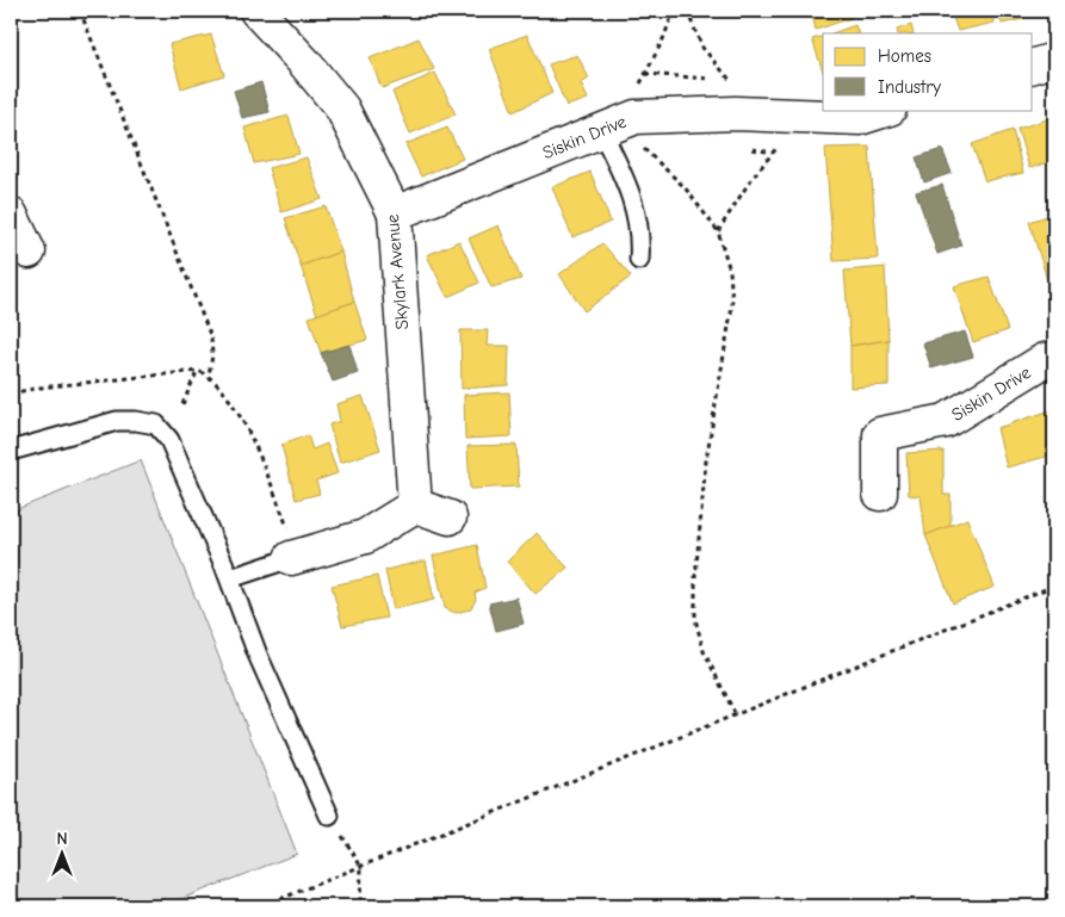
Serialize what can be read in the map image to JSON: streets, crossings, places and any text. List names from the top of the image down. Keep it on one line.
{"streets":{"street":["Siskin Drive","Skylark Avenue"]},"crossings":[["Siskin Drive","Skylark Avenue"]],"legend":["Homes","Industry"],"north":"top"}
